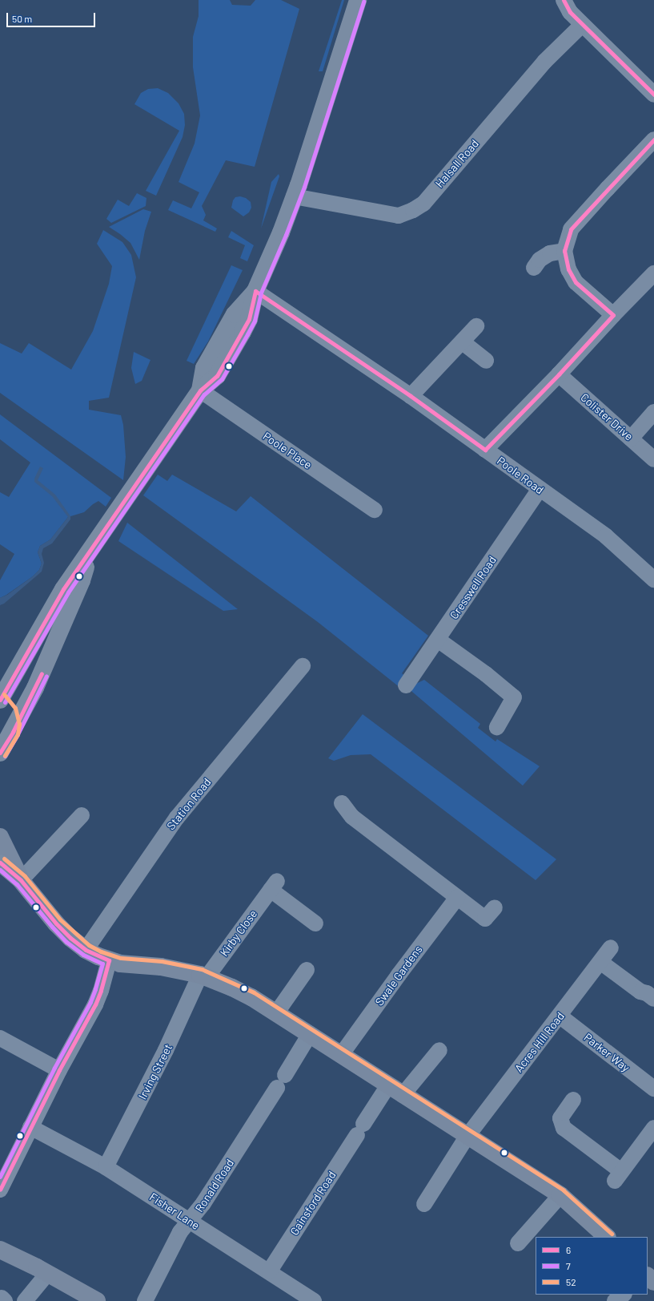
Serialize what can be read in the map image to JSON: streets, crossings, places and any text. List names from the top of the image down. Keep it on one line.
{"streets":{"street":["Halsall Road","Colister Drive","Poole Place","Poole Road","Cresswell Road","Station Road","Kirby Close","Swale Gardens","Acres Hill Road","Parker Way","Irving Street","Ronald Road","Gainsford Road","Fisher Lane"]},"crossings":[["Poole Road","Cresswell Road"],["Kirby Close","Irving Street"],["Acres Hill Road","Parker Way"],["Irving Street","Fisher Lane"],["Ronald Road","Fisher Lane"],["Gainsford Road","Fisher Lane"]],"lines":["transit line 6","transit line 7","transit line 52"],"legend":["6","7","52"],"scale_bar":"50 m"}
